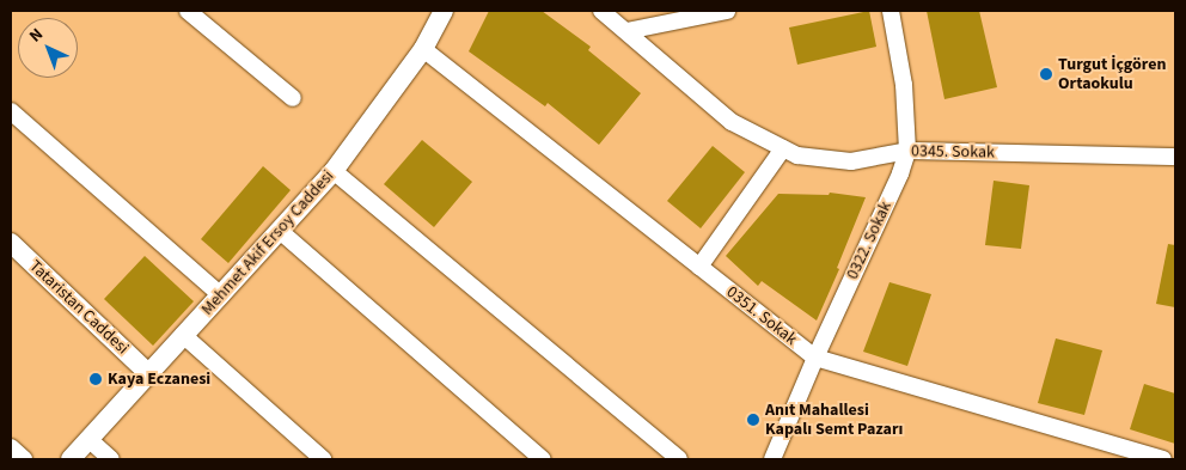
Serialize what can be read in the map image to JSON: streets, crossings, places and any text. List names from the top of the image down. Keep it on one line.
{"streets":{"street":["0345. Sokak","0322. Sokak","Mehmet Akif Ersoy Caddesi","Tataristan Caddesi","0351. Sokak"]},"crossings":[["0345. Sokak","0322. Sokak"],["0322. Sokak","0351. Sokak"],["Mehmet Akif Ersoy Caddesi","Tataristan Caddesi"],["Mehmet Akif Ersoy Caddesi","0351. Sokak"]],"places":["Turgut İçgören Ortaokulu","Kaya Eczanesi","Anıt Mahallesi Kapalı Semt Pazarı"],"north":"top left"}
